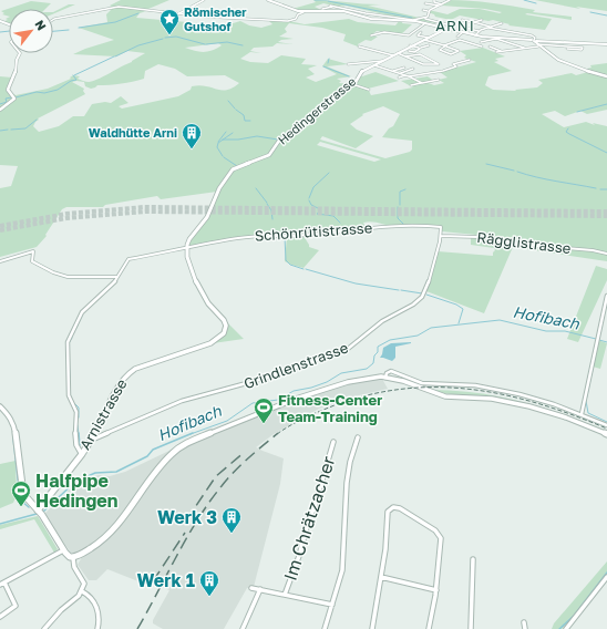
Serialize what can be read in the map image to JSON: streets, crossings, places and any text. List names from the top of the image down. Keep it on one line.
{"streets":{"street":["Hedingerstrasse","Schönrütistrasse","Rägglistrasse","Grindlenstrasse","Arnistrasse","Im Chrätzacher"]},"crossings":[["Hedingerstrasse","Schönrütistrasse"],["Hedingerstrasse","Arnistrasse"],["Schönrütistrasse","Grindlenstrasse"],["Schönrütistrasse","Arnistrasse"],["Rägglistrasse","Grindlenstrasse"],["Grindlenstrasse","Arnistrasse"]],"districts":["ARNI"],"water":["Hofibach"],"places":{"place":["Römischer Gutshof"],"building":["Waldhütte Arni","Werk 3","Werk 1"],"sports":["Fitness-Center Team-Training","Halfpipe Hedingen"]},"north":"top right"}
